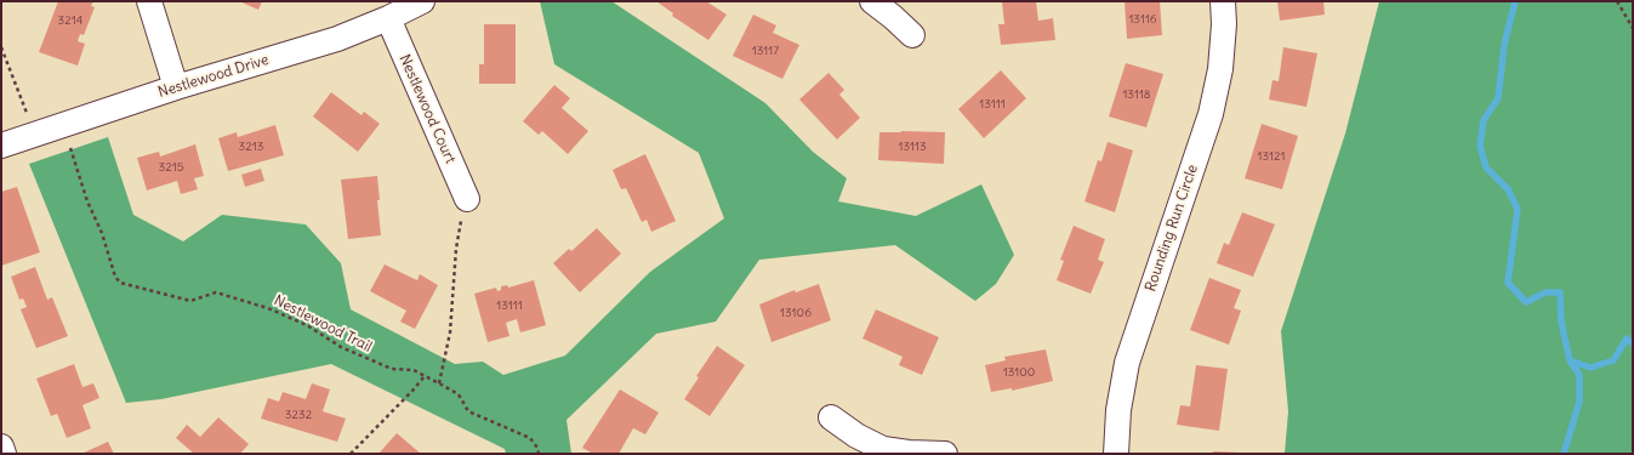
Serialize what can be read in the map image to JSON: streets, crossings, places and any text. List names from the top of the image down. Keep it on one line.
{"streets":{"street":["Nestlewood Drive","Nestlewood Court","Rounding Run Circle"],"path":["Nestlewood Trail"]},"crossings":[["Nestlewood Drive","Nestlewood Court"],["Nestlewood Drive","Nestlewood Trail"]],"house_numbers":["13116","3214","13117","13118","13111","3213","13113","13121","3215","13111","13106","13100","3232"]}
